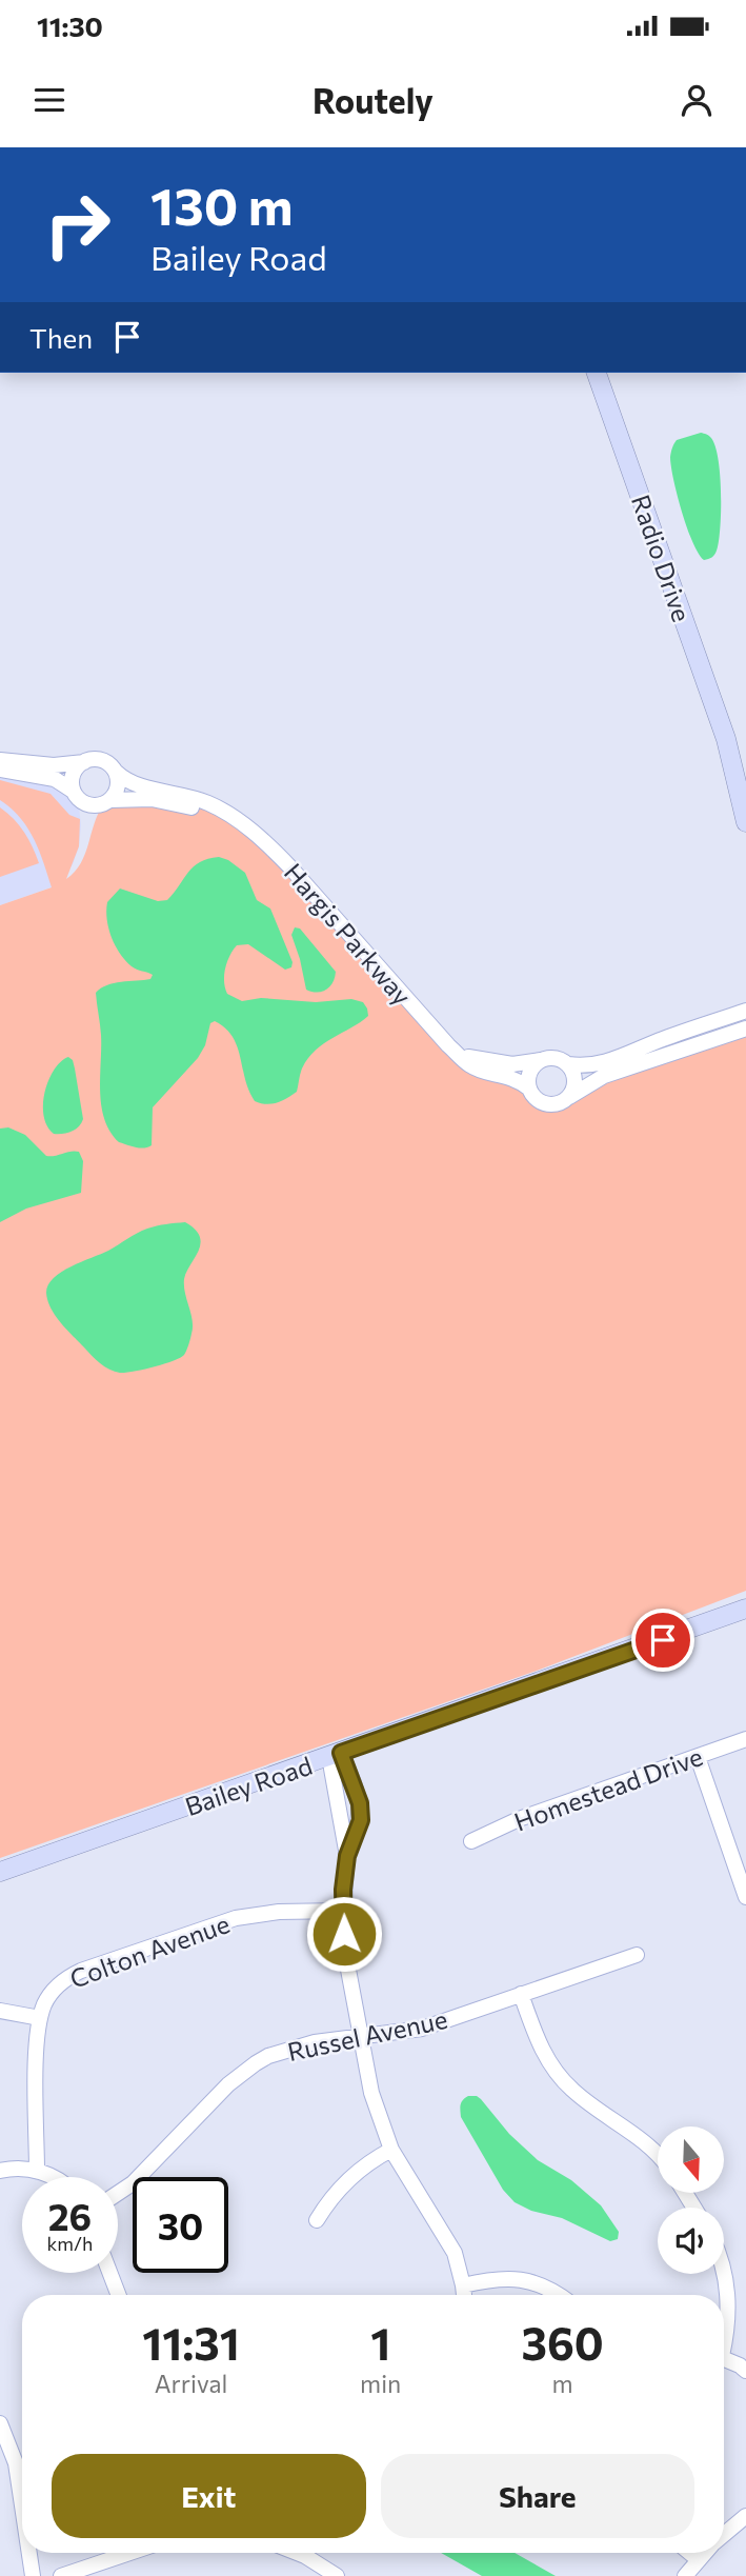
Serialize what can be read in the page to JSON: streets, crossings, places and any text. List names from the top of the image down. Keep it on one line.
{"streets":{"main road":["Radio Drive","Bailey Road"],"street":["Hargis Parkway","Homestead Drive","Colton Avenue","Russel Avenue"]},"north":"bottom","page":{"status":"11:30","header":"Routely","turn":["130 m","Bailey Road"],"then":"Then","speed":"26 km/h","limit":"30","eta":["11:31","Arrival","1","min","360","m"],"buttons":["Exit","Share"]}}
